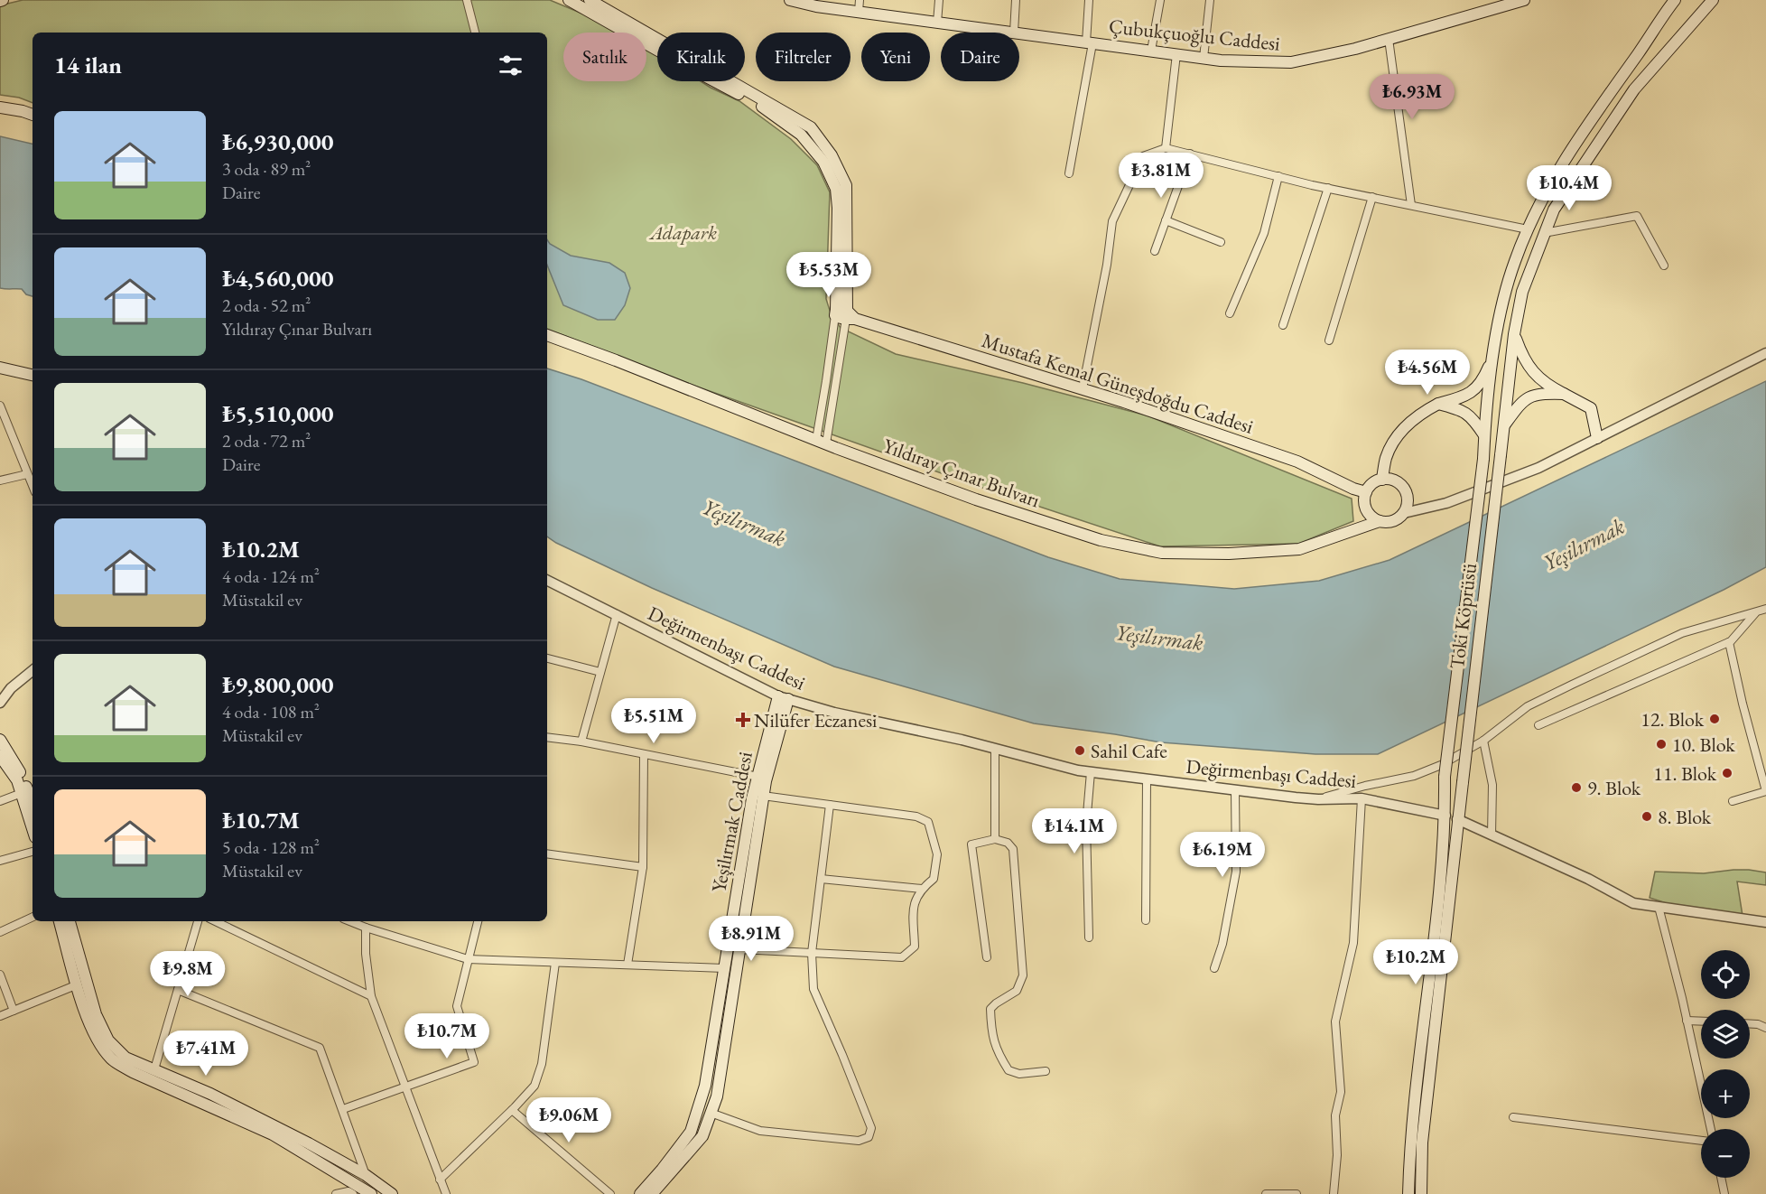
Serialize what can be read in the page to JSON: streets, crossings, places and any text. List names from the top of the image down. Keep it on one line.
{"streets":{"main road":["Çubukçuoğlu Caddesi","Mustafa Kemal Güneşdoğdu Caddesi","Yıldıray Çınar Bulvarı","Toki Köprüsü","Yeşilırmak Caddesi"],"street":["Değirmenbaşı Caddesi"]},"crossings":[["Mustafa Kemal Güneşdoğdu Caddesi","Yıldıray Çınar Bulvarı"],["Değirmenbaşı Caddesi","Yeşilırmak Caddesi"]],"water":["Yeşilırmak"],"parks":["Adapark"],"places":{"other":["12. Blok","10. Blok","Sahil Cafe","11. Blok","9. Blok","8. Blok"],"health":["Nilüfer Eczanesi"]},"page":{"chip":["Satılık","Kiralık","Filtreler","Yeni","Daire"],"heading":"14 ilan","price":["₺6.93M","₺3.81M","₺10.4M","₺5.53M","₺4.56M","₺5.51M","₺14.1M","₺6.19M","₺8.91M","₺10.2M","₺9.8M","₺10.7M","₺7.41M","₺9.06M"],"list":[{"name":"₺6,930,000","note":"3 oda · 89 m² · Daire"},{"name":"₺4,560,000","note":"2 oda · 52 m² · Yıldıray Çınar Bulvarı"},{"name":"₺5,510,000","note":"2 oda · 72 m² · Daire"},{"name":"₺10.2M","note":"4 oda · 124 m² · Müstakil ev"},{"name":"₺9,800,000","note":"4 oda · 108 m² · Müstakil ev"},{"name":"₺10.7M","note":"5 oda · 128 m² · Müstakil ev"}],"map_buttons":["+","−"]}}
